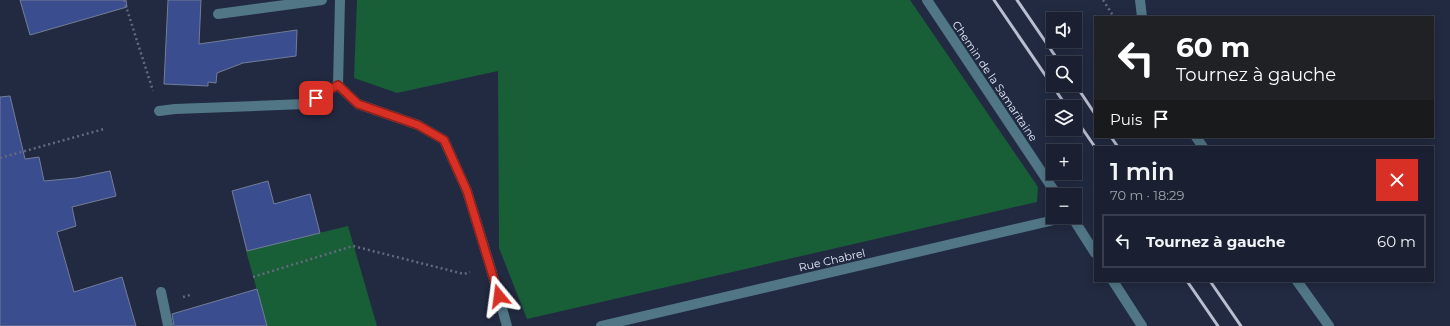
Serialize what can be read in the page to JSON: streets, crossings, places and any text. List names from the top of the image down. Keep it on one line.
{"streets":{"street":["Chemin de la Samaritaine","Rue Chabrel"]},"page":{"map_buttons":["+","−"],"turn":["60 m","Tournez à gauche"],"then":"Puis","heading":["1 min","70 m · 18:29"],"list":[{"name":"Tournez à gauche","value":"60 m"}]}}
